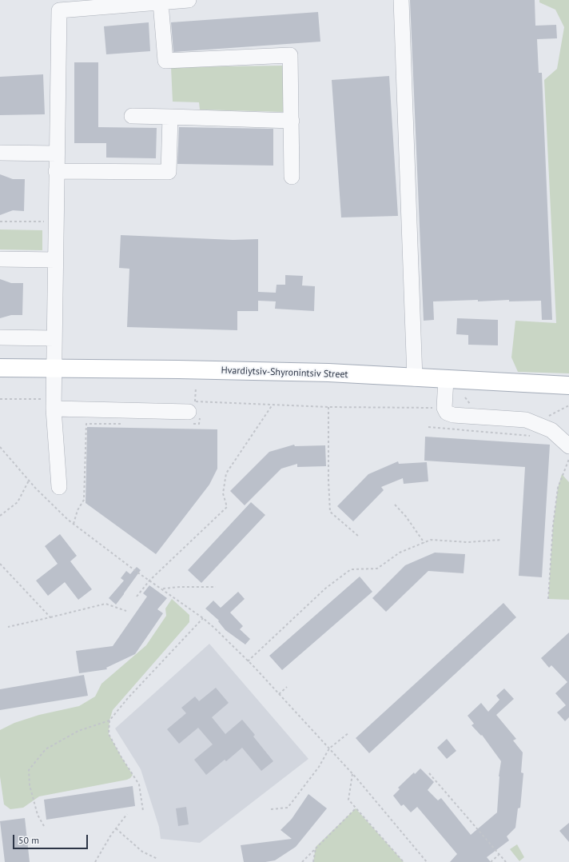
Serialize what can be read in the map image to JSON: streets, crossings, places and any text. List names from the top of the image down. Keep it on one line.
{"streets":{"main road":["Hvardiytsiv-Shyronintsiv Street"]},"scale_bar":"50 m"}
